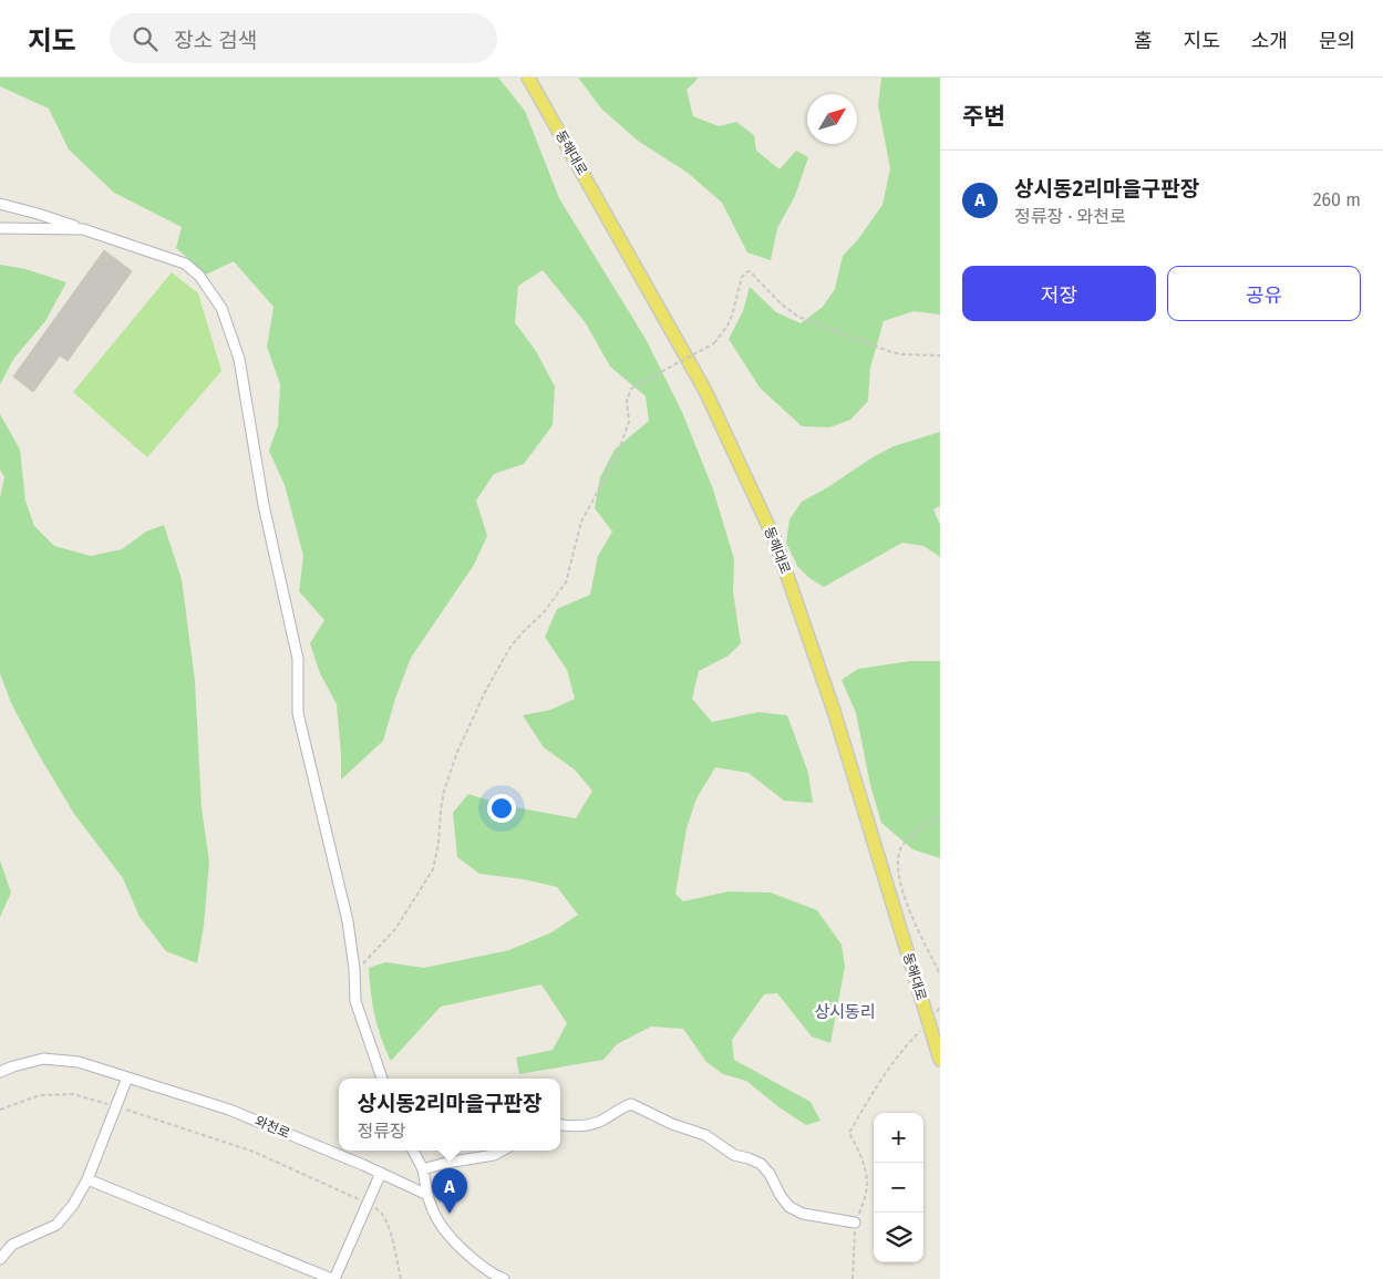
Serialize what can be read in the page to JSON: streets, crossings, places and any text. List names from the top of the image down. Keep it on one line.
{"streets":{"main road":["동해대로"],"street":["와천로"]},"districts":["상시동리"],"north":"top right","page":{"header":"지도","search":"장소 검색","nav":["홈","지도","소개","문의"],"heading":"주변","list":[{"mark":"A","name":"상시동2리마을구판장","note":"정류장 · 와천로","value":"260 m"}],"buttons":["저장","공유"],"popup":["상시동2리마을구판장","정류장"],"map_buttons":["+","−"],"pins":"A"}}
